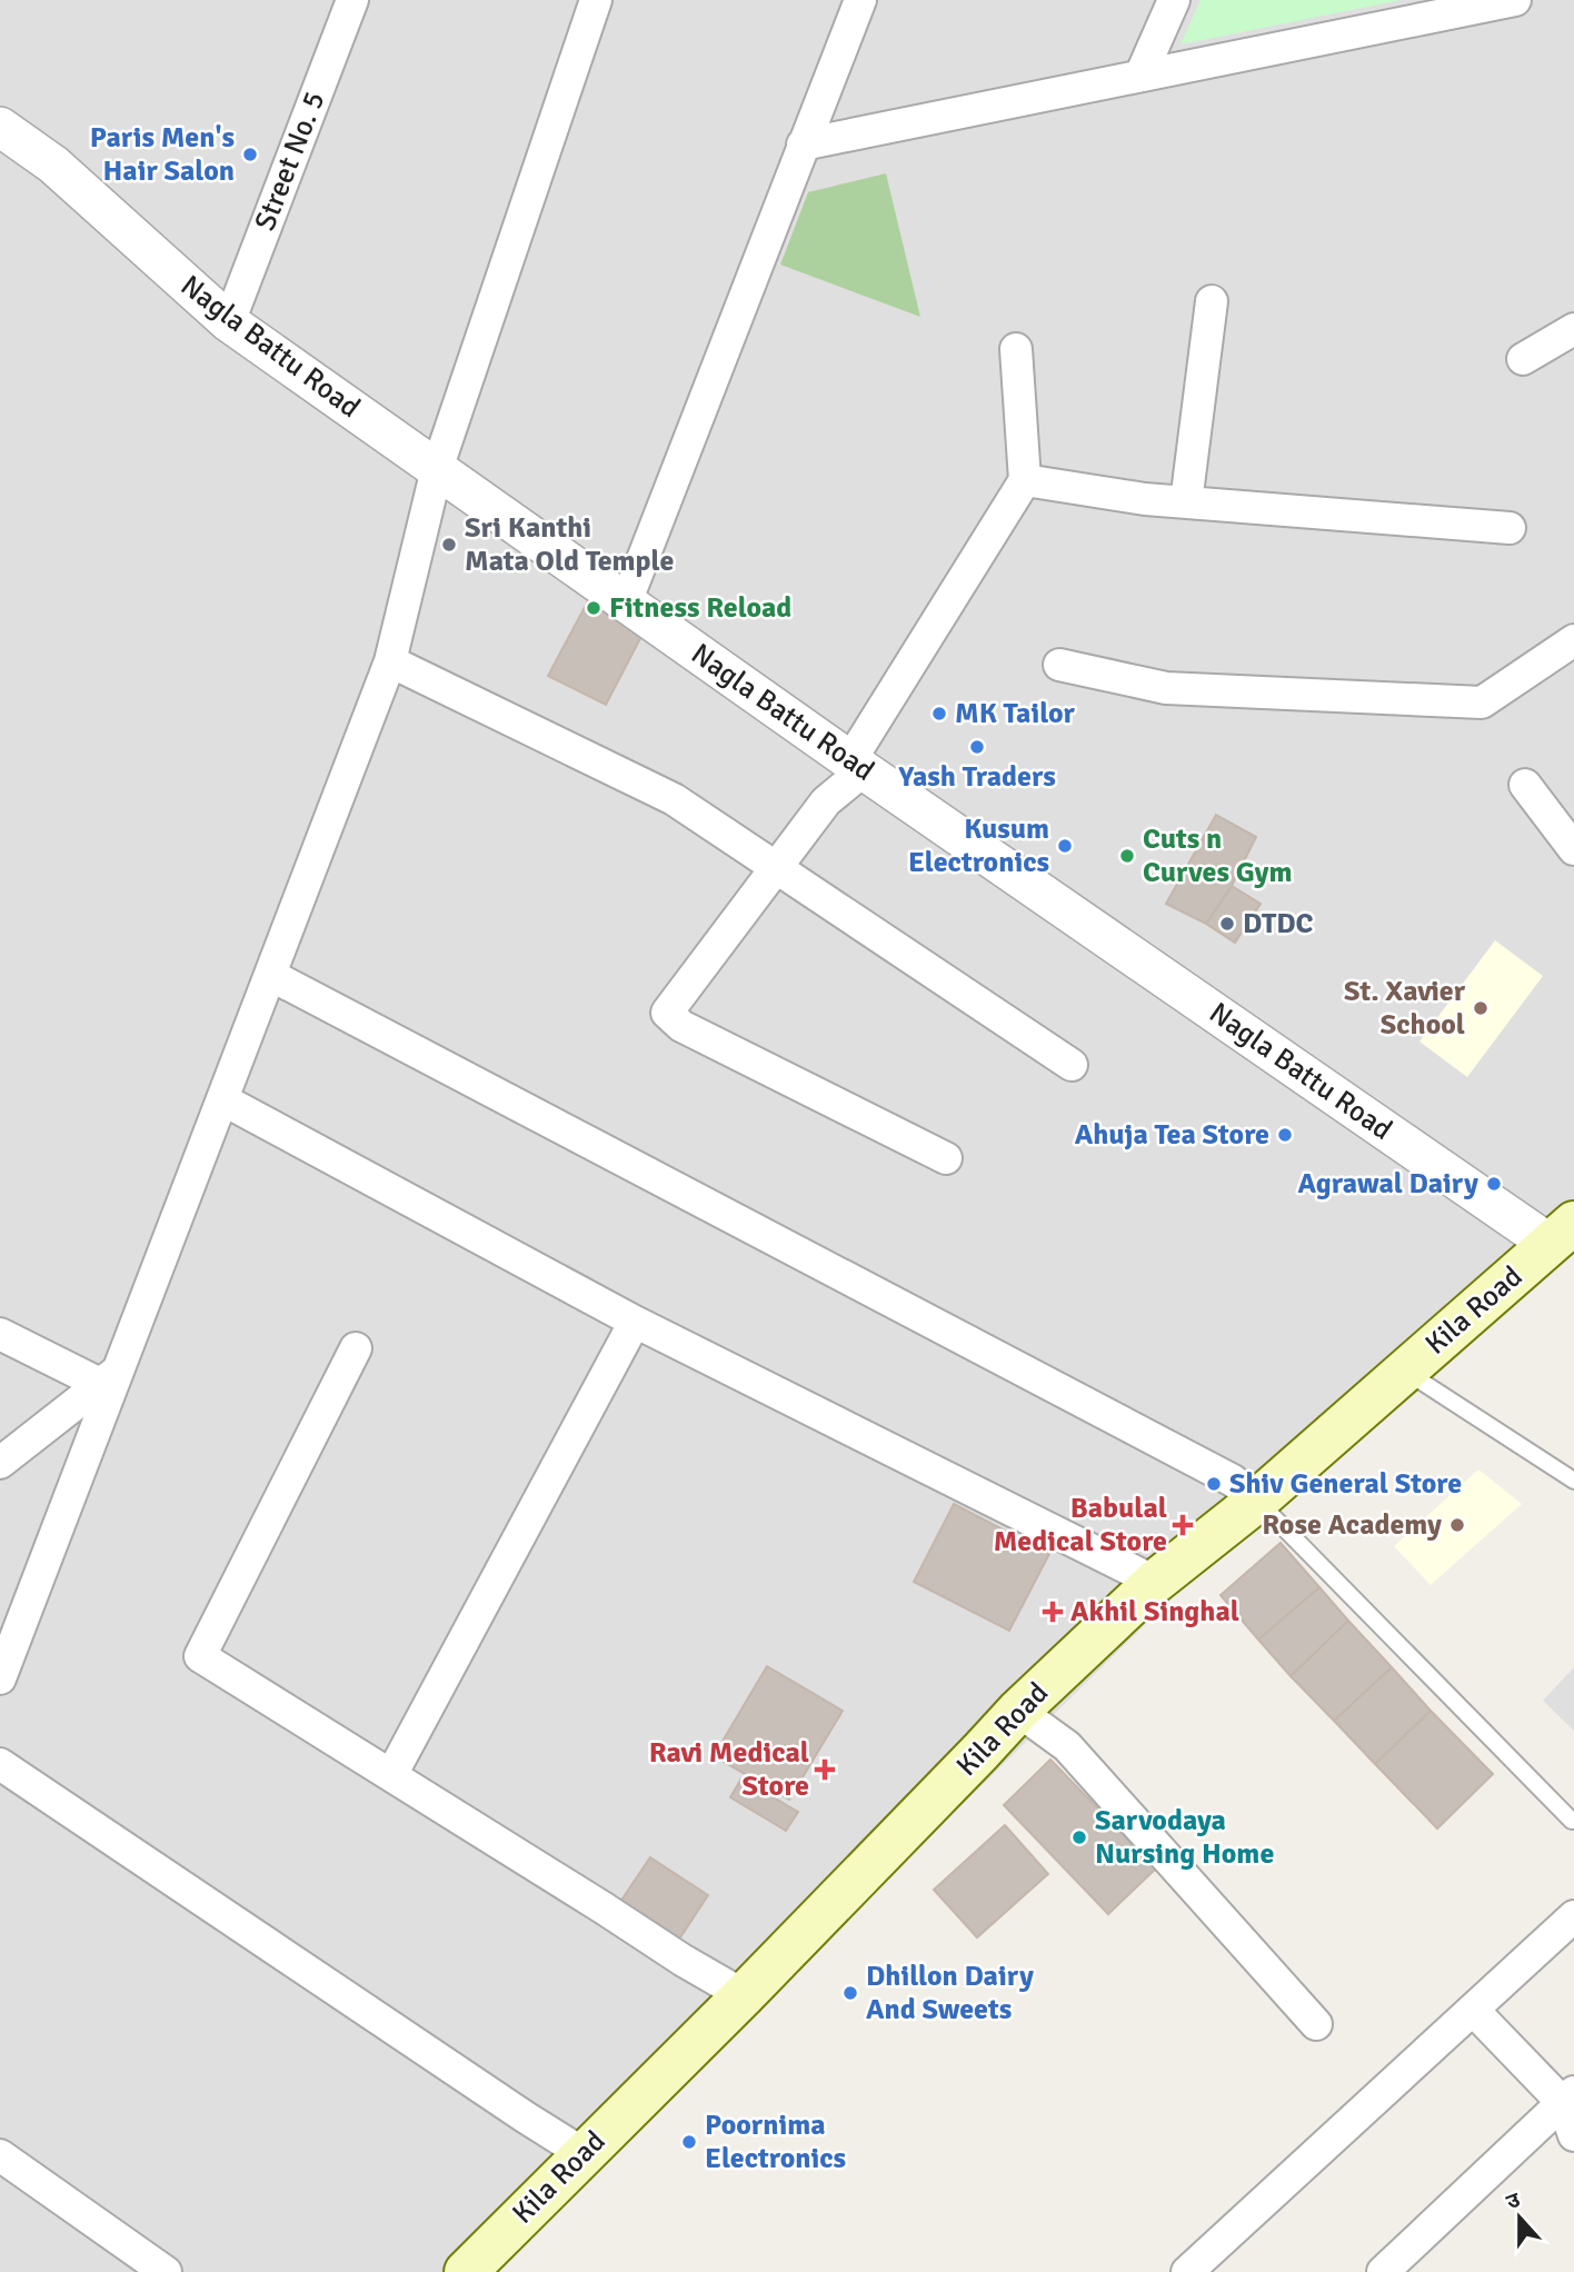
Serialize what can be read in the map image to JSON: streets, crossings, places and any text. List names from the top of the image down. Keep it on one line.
{"streets":{"main road":["Kila Road"],"street":["Street No. 5","Nagla Battu Road"]},"crossings":[["Street No. 5","Nagla Battu Road"],["Nagla Battu Road","Kila Road"]],"places":{"other":["Paris Men's Hair Salon","Sri Kanthi Mata Old Temple","Fitness Reload","MK Tailor","Yash Traders","Kusum Electronics","Cuts n Curves Gym","DTDC","St. Xavier School","Ahuja Tea Store","Agrawal Dairy","Shiv General Store","Rose Academy","Sarvodaya Nursing Home","Dhillon Dairy And Sweets","Poornima Electronics"],"health":["Babulal Medical Store","Akhil Singhal","Ravi Medical Store"]},"north":"top"}
